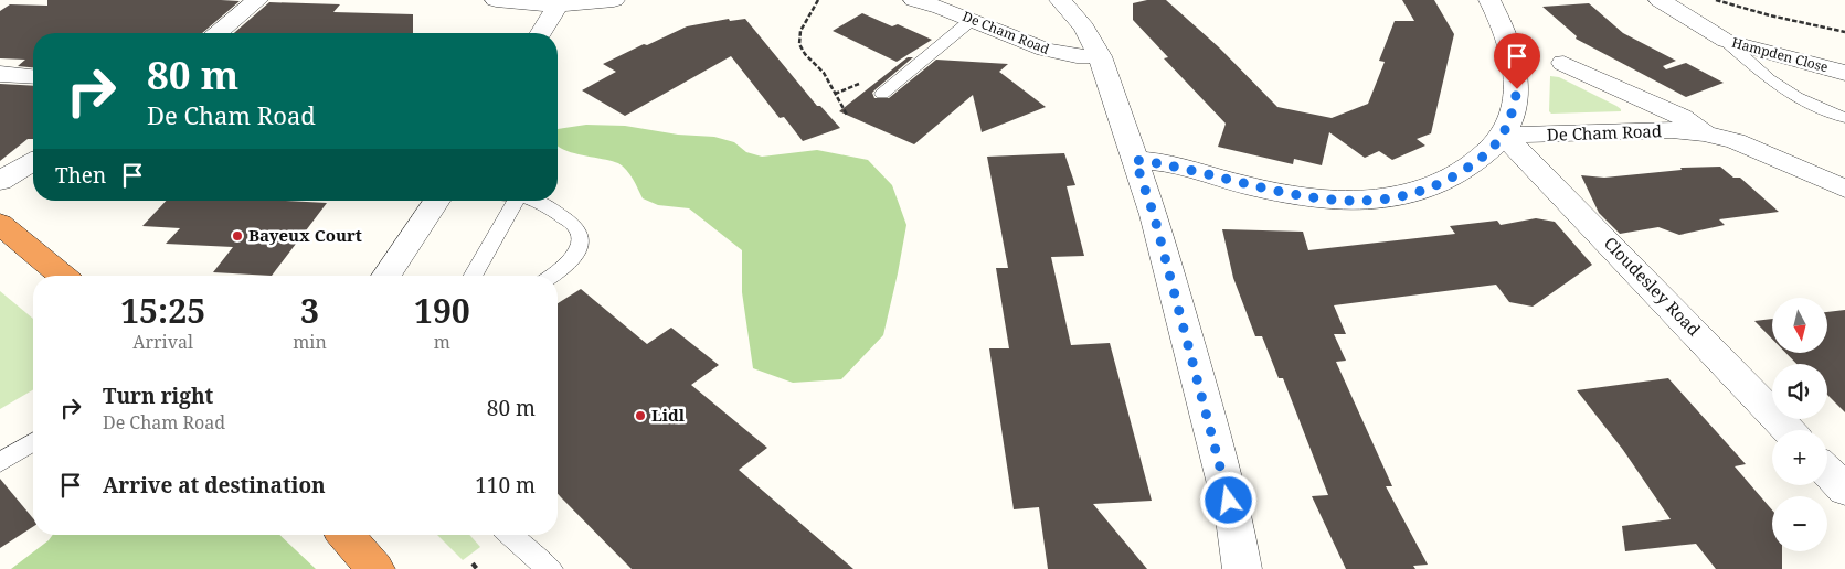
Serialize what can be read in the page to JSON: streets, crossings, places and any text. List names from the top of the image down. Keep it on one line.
{"streets":{"street":["De Cham Road","Hampden Close","Cloudesley Road"]},"crossings":[["De Cham Road","Cloudesley Road"]],"places":["Bayeux Court","Lidl"],"north":"bottom","page":{"turn":["80 m","De Cham Road"],"then":"Then","eta":["15:25","Arrival","3","min","190","m"],"map_buttons":["+","−"],"list":[{"name":"Turn right","note":"De Cham Road","value":"80 m"},{"name":"Arrive at destination","value":"110 m"}]}}
